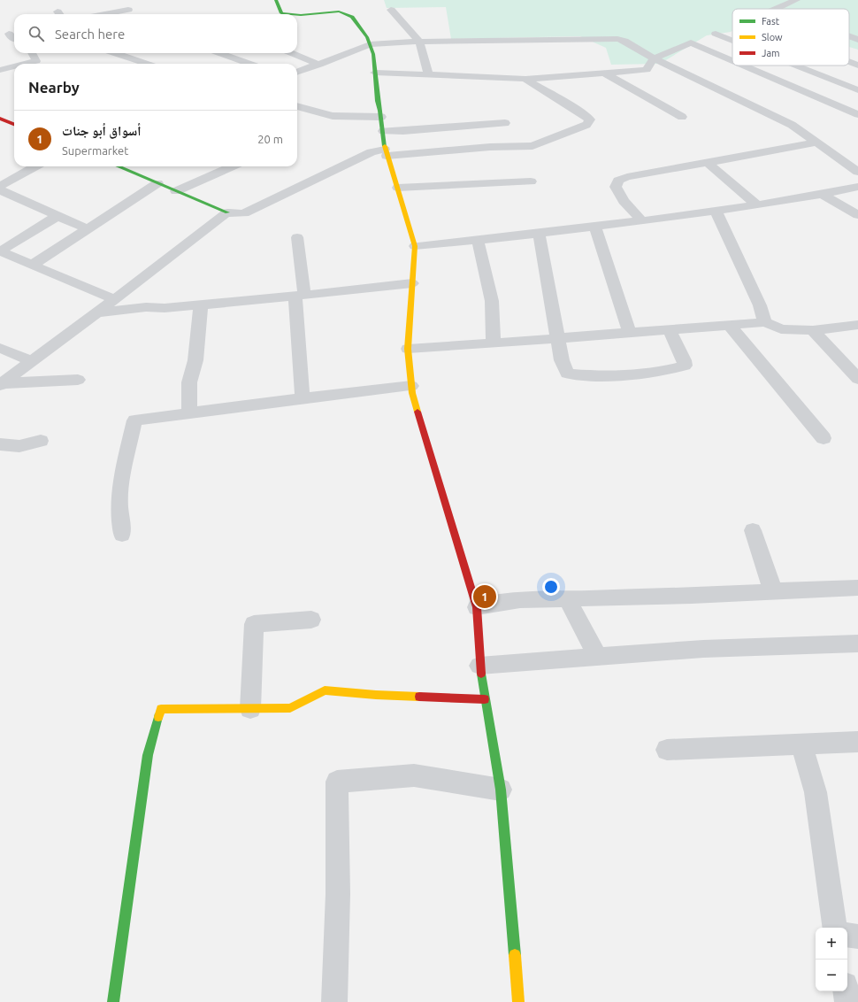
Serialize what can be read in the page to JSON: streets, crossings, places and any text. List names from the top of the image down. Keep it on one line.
{"legend":["Fast","Slow","Jam"],"page":{"search":"Search here","heading":"Nearby","list":[{"mark":"1","name":"أسواق أبو جنات","note":"Supermarket","value":"20 m"}],"pins":"1","map_buttons":["+","−"]}}
